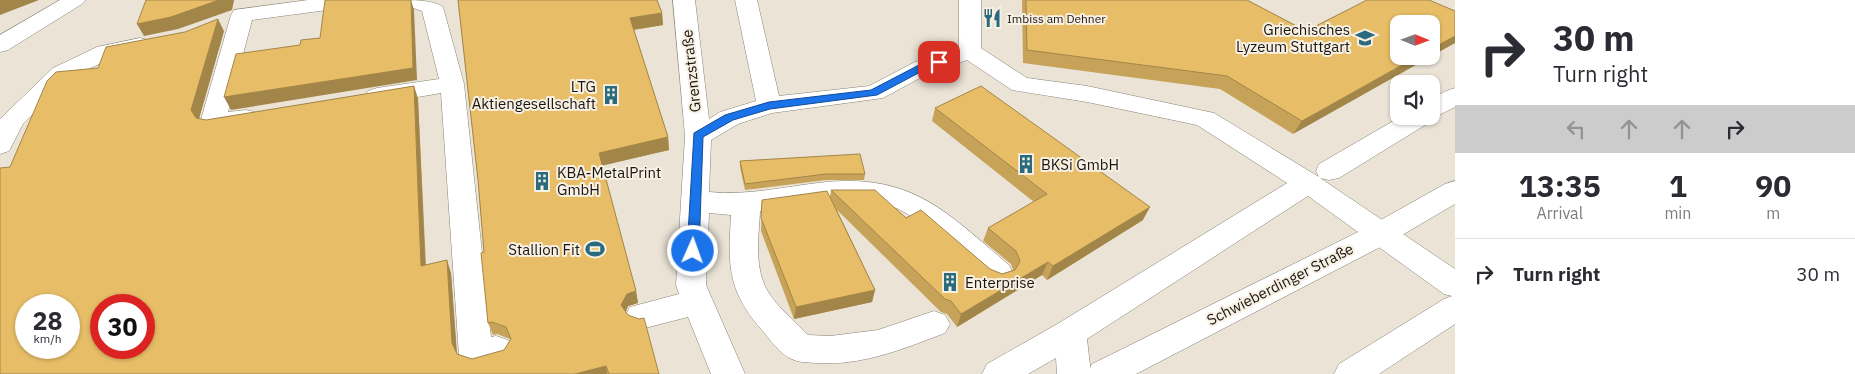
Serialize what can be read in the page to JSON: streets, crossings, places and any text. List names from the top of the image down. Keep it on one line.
{"streets":{"street":["Grenzstraße","Schwieberdinger Straße"]},"places":{"restaurant":["Imbiss am Dehner"],"school or university":["Griechisches Lyzeum Stuttgart"],"building":["LTG Aktiengesellschaft","BKSi GmbH","KBA-MetalPrint GmbH","Enterprise"],"sports":["Stallion Fit"]},"north":"right","page":{"turn":["30 m","Turn right"],"eta":["13:35","Arrival","1","min","90","m"],"list":[{"name":"Turn right","value":"30 m"}],"speed":"28 km/h","limit":"30"}}
